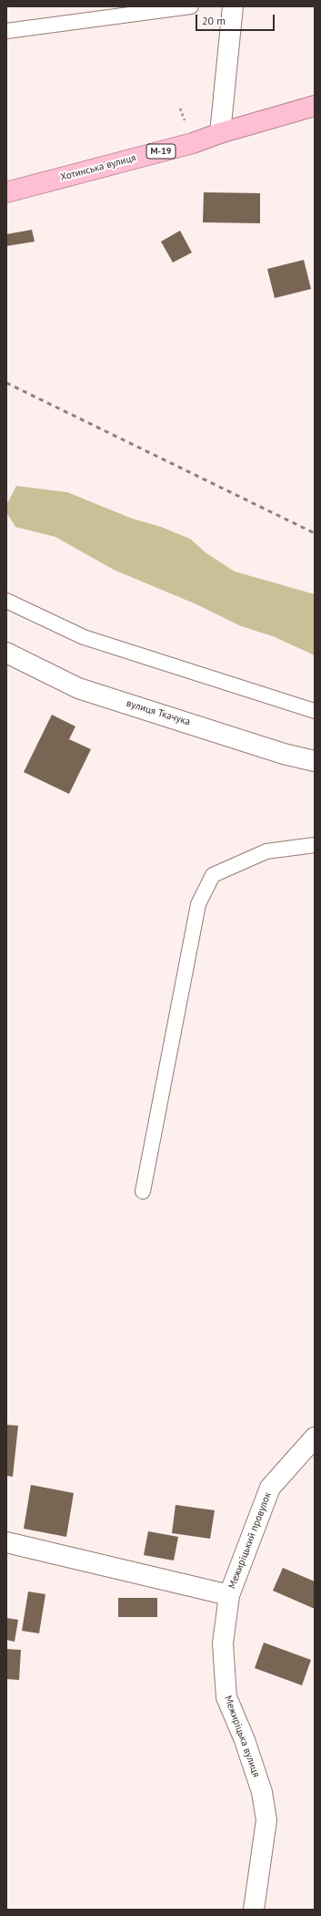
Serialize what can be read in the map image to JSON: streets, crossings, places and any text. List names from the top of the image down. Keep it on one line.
{"streets":{"highway":["М-19","Хотинська вулиця"],"street":["вулиця Ткачука","Межиріцький провулок","Межиріцька вулиця"]},"crossings":[["Межиріцький провулок","Межиріцька вулиця"]],"scale_bar":"20 m"}
